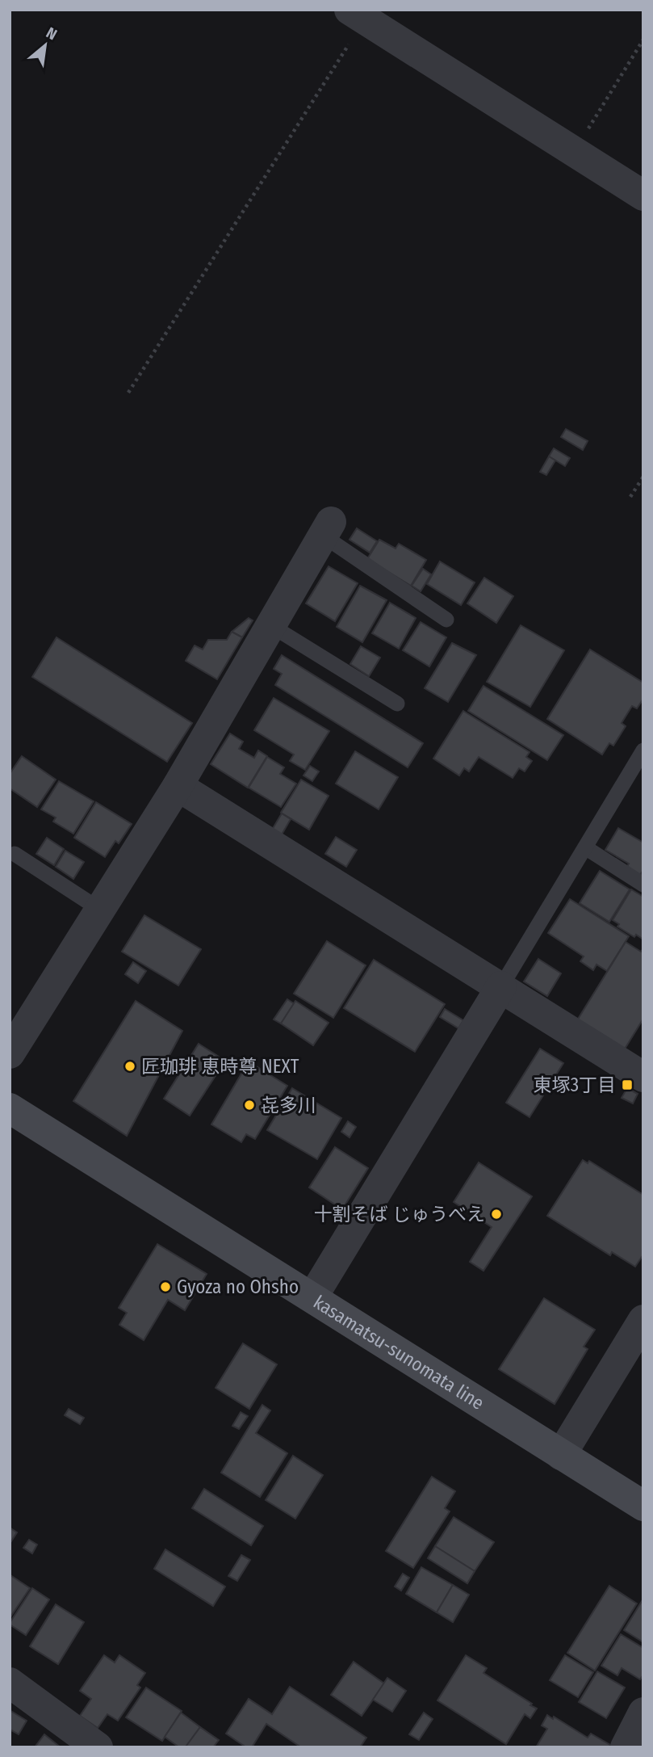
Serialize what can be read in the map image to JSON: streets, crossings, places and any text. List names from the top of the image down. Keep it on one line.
{"streets":{"main road":["kasamatsu-sunomata line"]},"places":{"other":["匠珈琲 恵時尊 NEXT","㐂多川","十割そば じゅうべえ","Gyoza no Ohsho"],"transit":["東塚3丁目"]},"north":"top right"}
